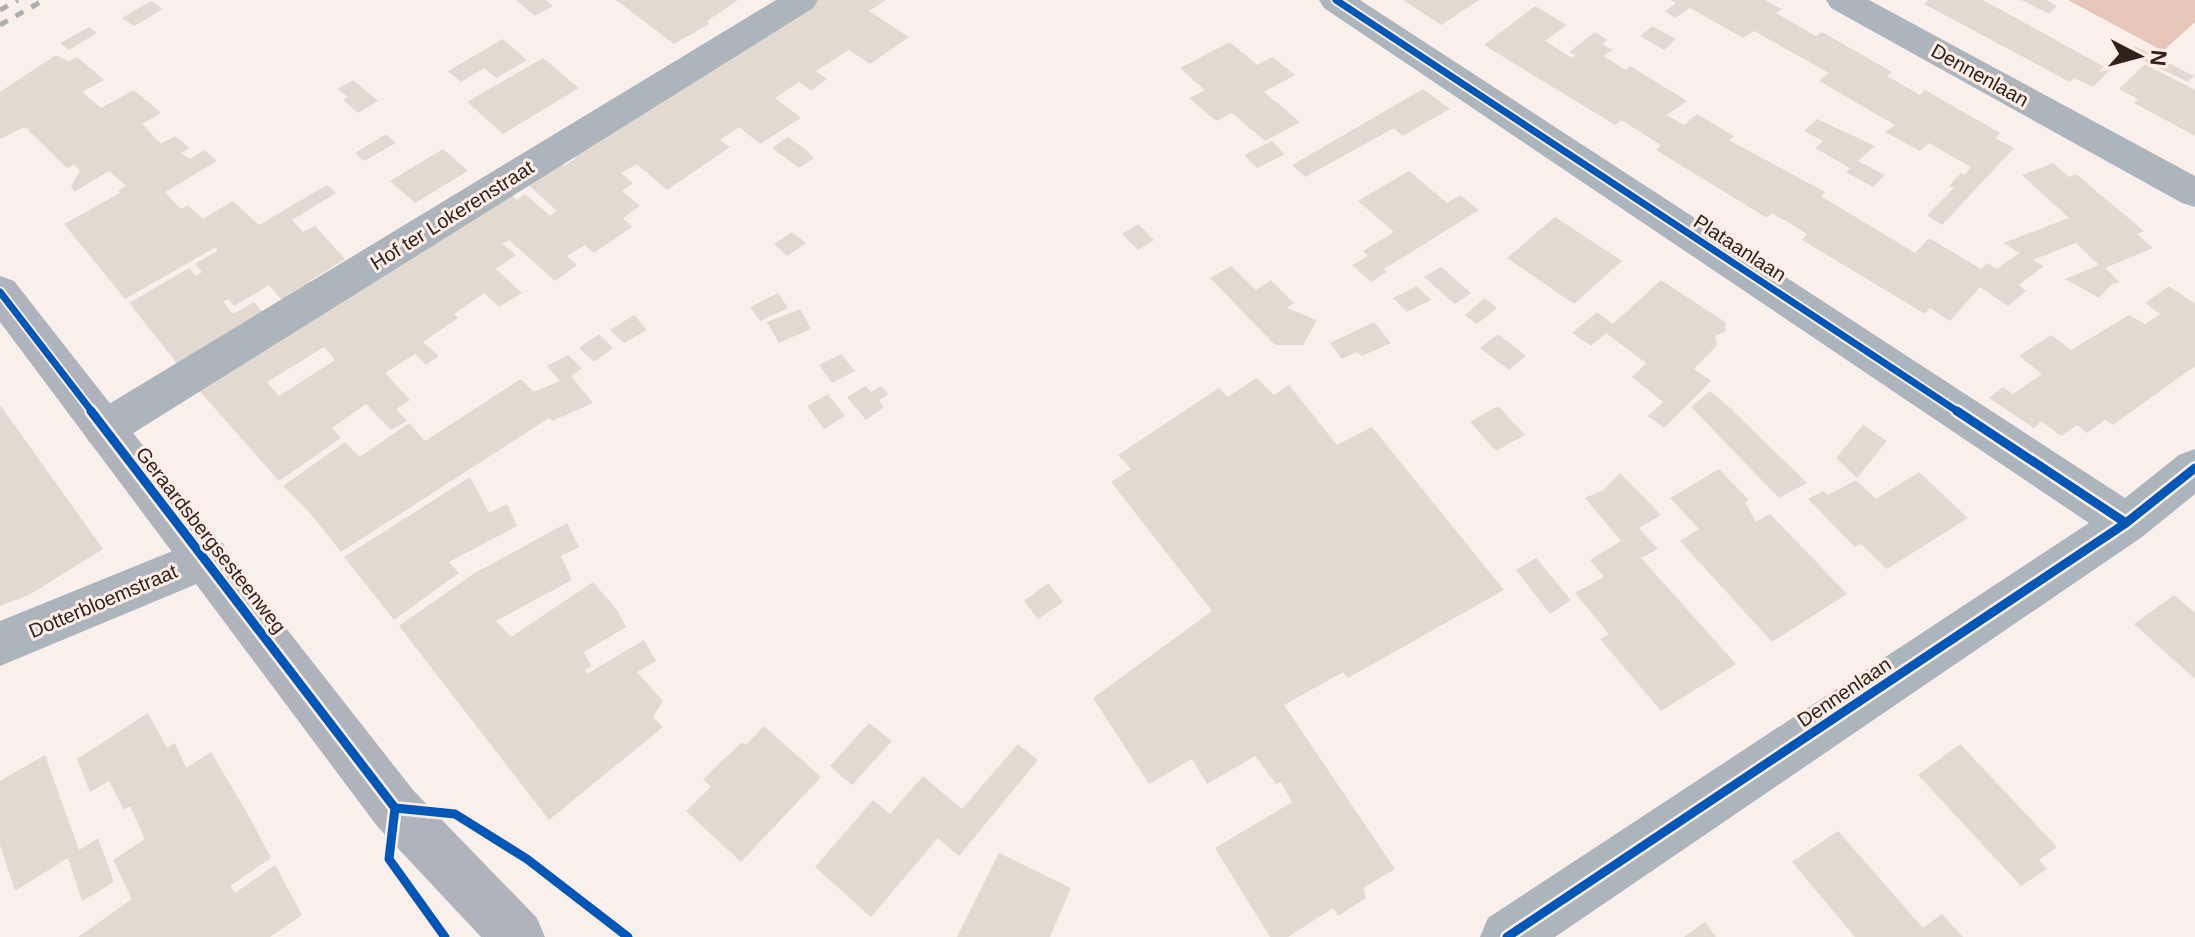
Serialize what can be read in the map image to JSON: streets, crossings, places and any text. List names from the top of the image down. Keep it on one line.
{"streets":{"main road":["Geraardsbergsesteenweg"],"street":["Dennenlaan","Hof ter Lokerenstraat","Plataanlaan","Dotterbloemstraat"]},"crossings":[["Dennenlaan","Plataanlaan"],["Hof ter Lokerenstraat","Geraardsbergsesteenweg"],["Geraardsbergsesteenweg","Dotterbloemstraat"]],"north":"right"}
